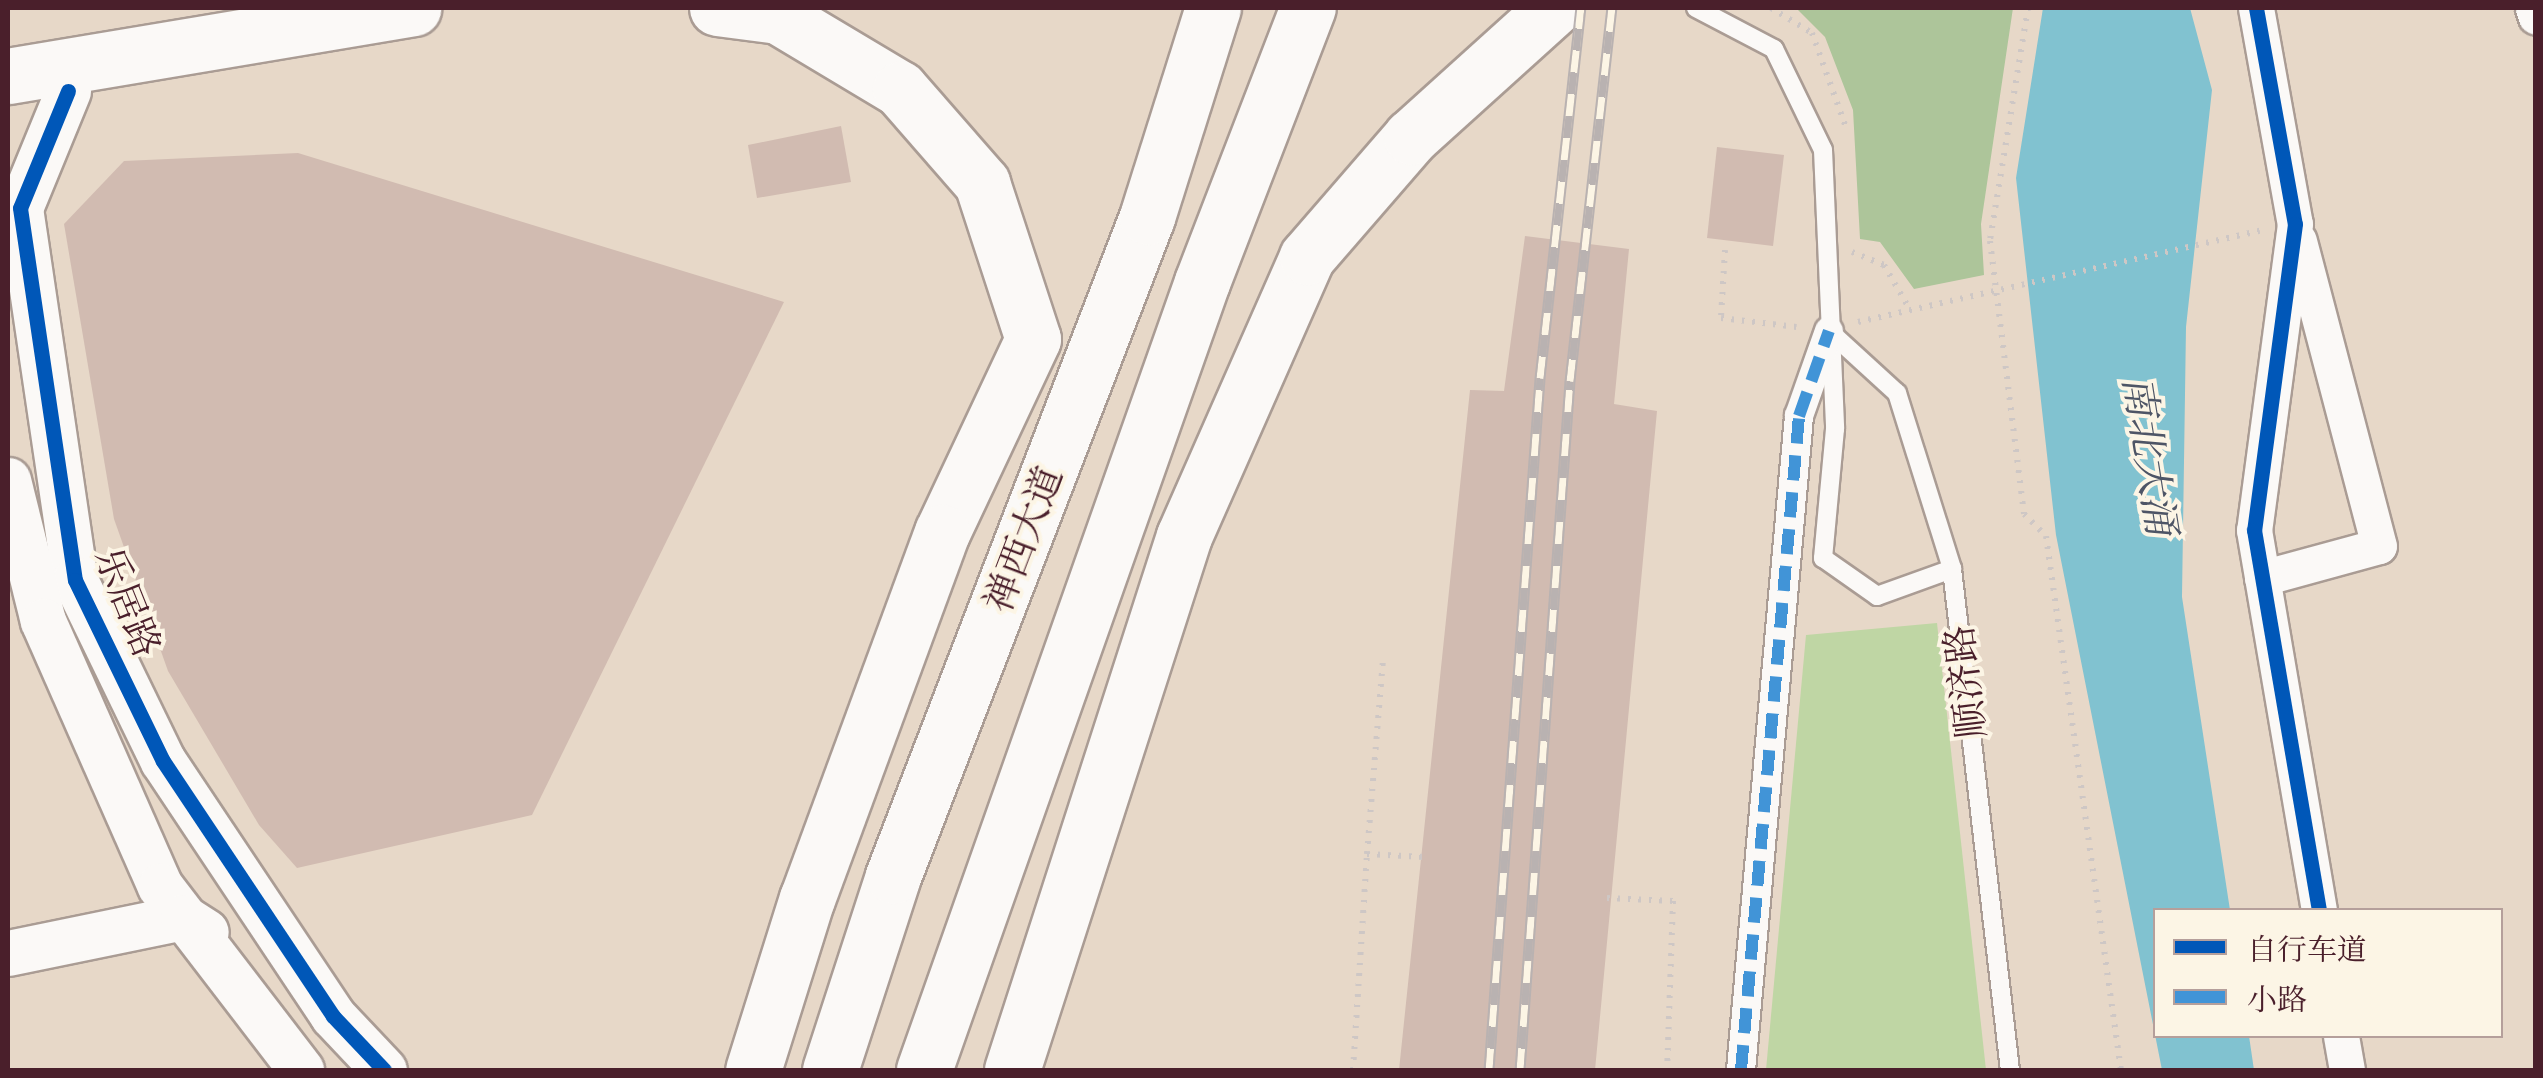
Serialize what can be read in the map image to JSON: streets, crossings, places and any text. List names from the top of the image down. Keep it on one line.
{"streets":{"main road":["禅西大道"],"street":["乐居路"],"lane":["顺济路"]},"water":["南北大涌"],"legend":["自行车道","小路"]}
